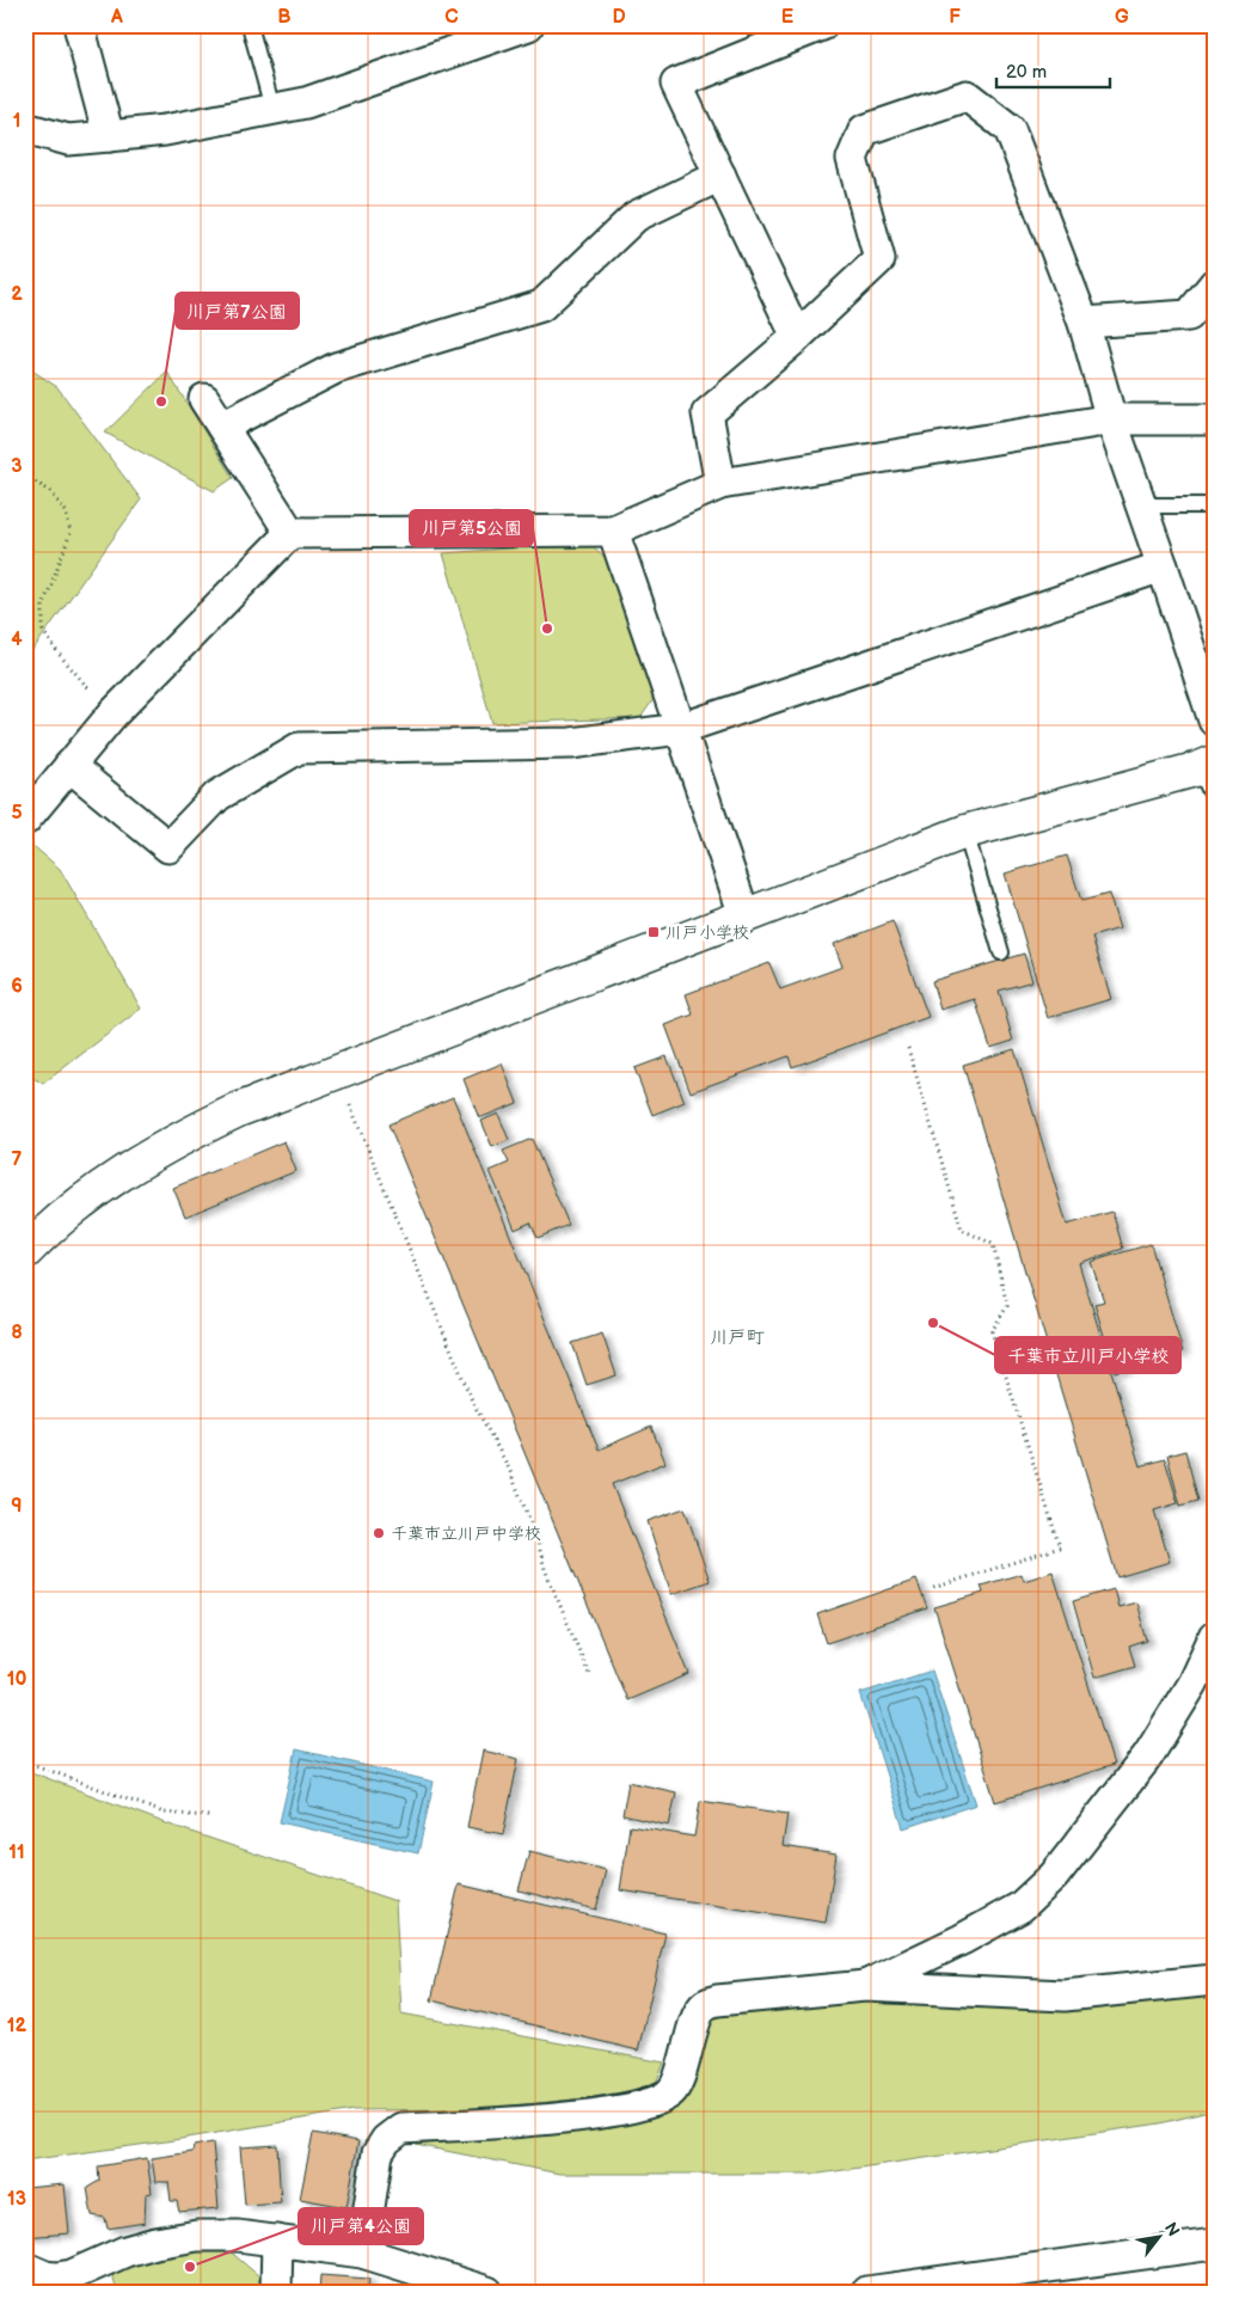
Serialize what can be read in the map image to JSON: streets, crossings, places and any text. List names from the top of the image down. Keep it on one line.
{"districts":["川戸町"],"places":{"other":["川戸第7公園","川戸第5公園","千葉市立川戸小学校","千葉市立川戸中学校","川戸第4公園"],"transit":["川戸小学校"]},"scale_bar":"20 m","north":"top right","grid":{"columns":["A","B","C","D","E","F","G"],"rows":["1","2","3","4","5","6","7","8","9","10","11","12","13"]}}
